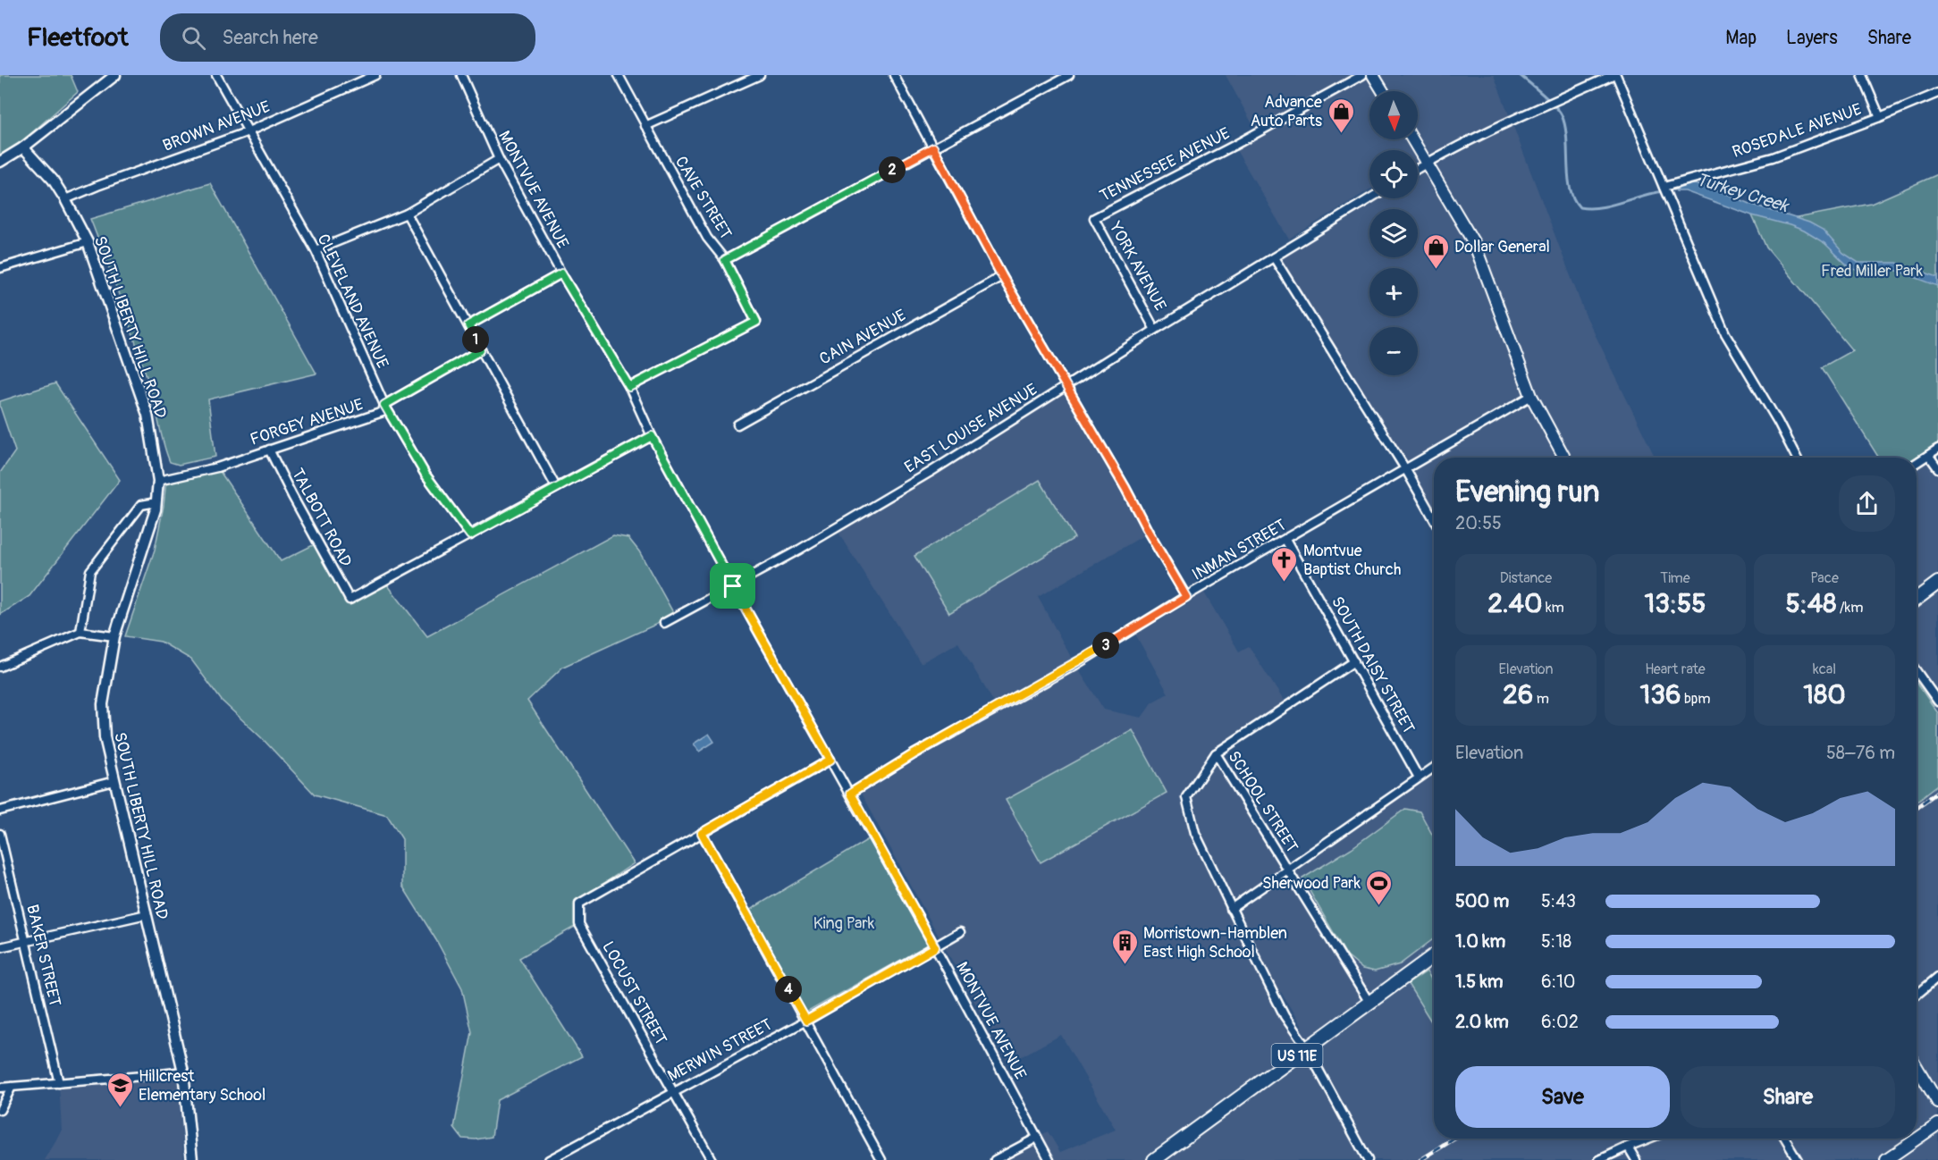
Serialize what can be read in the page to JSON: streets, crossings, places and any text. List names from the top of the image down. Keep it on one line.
{"streets":{"main road":["US 11E"],"street":["BROWN AVENUE","ROSEDALE AVENUE","TENNESSEE AVENUE","MONTVUE AVENUE","CAVE STREET","YORK AVENUE","CLEVELAND AVENUE","SOUTH LIBERTY HILL ROAD","CAIN AVENUE","FORGEY AVENUE","EAST LOUISE AVENUE","TALBOTT ROAD","INMAN STREET","SOUTH DAISY STREET","SCHOOL STREET","BAKER STREET","LOCUST STREET","MERWIN STREET"]},"crossings":[["BROWN AVENUE","CLEVELAND AVENUE"],["BROWN AVENUE","SOUTH LIBERTY HILL ROAD"],["TENNESSEE AVENUE","YORK AVENUE"],["MONTVUE AVENUE","CAVE STREET"],["MONTVUE AVENUE","EAST LOUISE AVENUE"],["MONTVUE AVENUE","INMAN STREET"],["MONTVUE AVENUE","MERWIN STREET"],["YORK AVENUE","EAST LOUISE AVENUE"],["CLEVELAND AVENUE","FORGEY AVENUE"],["CLEVELAND AVENUE","TALBOTT ROAD"],["SOUTH LIBERTY HILL ROAD","FORGEY AVENUE"],["FORGEY AVENUE","TALBOTT ROAD"],["INMAN STREET","SOUTH DAISY STREET"],["SCHOOL STREET","US 11E"],["LOCUST STREET","MERWIN STREET"]],"water":["Turkey Creek"],"parks":["Fred Miller Park","King Park"],"places":{"shop":["Advance Auto Parts","Dollar General"],"church":["Montvue Baptist Church"],"sports":["Sherwood Park"],"building":["Morristown-Hamblen East High School"],"school or university":["Hillcrest Elementary School"]},"north":"bottom","page":{"header":"Fleetfoot","search":"Search here","nav":["Map","Layers","Share"],"map_buttons":["+","−"],"pins":["2","1","3","4"],"heading":["Evening run","20:55"],"stats":[["Distance","2.40 km"],["Time","13:55"],["Pace","5:48 /km"],["Elevation","26 m"],["Heart rate","136 bpm"],["kcal","180"]],"chart":["Elevation","58–76 m"],"list":[{"name":"500 m","note":"5:43"},{"name":"1.0 km","note":"5:18"},{"name":"1.5 km","note":"6:10"},{"name":"2.0 km","note":"6:02"}],"buttons":["Save","Share"]}}
